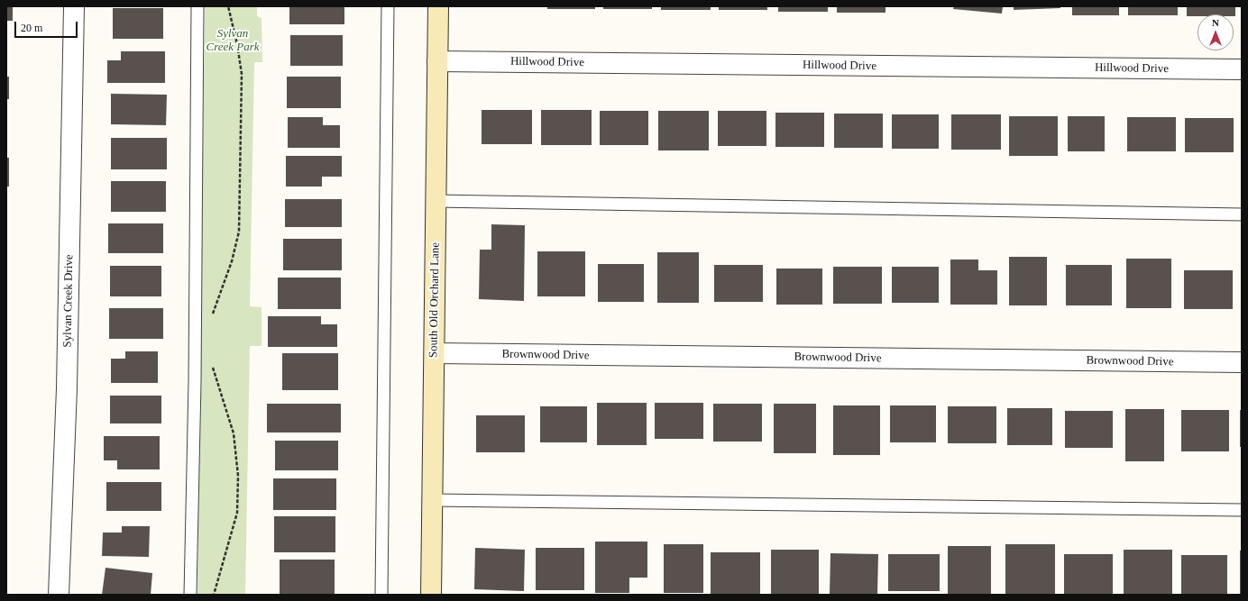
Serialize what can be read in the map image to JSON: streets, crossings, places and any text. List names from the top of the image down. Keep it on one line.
{"streets":{"street":["Hillwood Drive","South Old Orchard Lane","Sylvan Creek Drive","Brownwood Drive"]},"crossings":[["Hillwood Drive","South Old Orchard Lane"],["South Old Orchard Lane","Brownwood Drive"]],"parks":["Sylvan Creek Park"],"scale_bar":"20 m","north":"top"}
